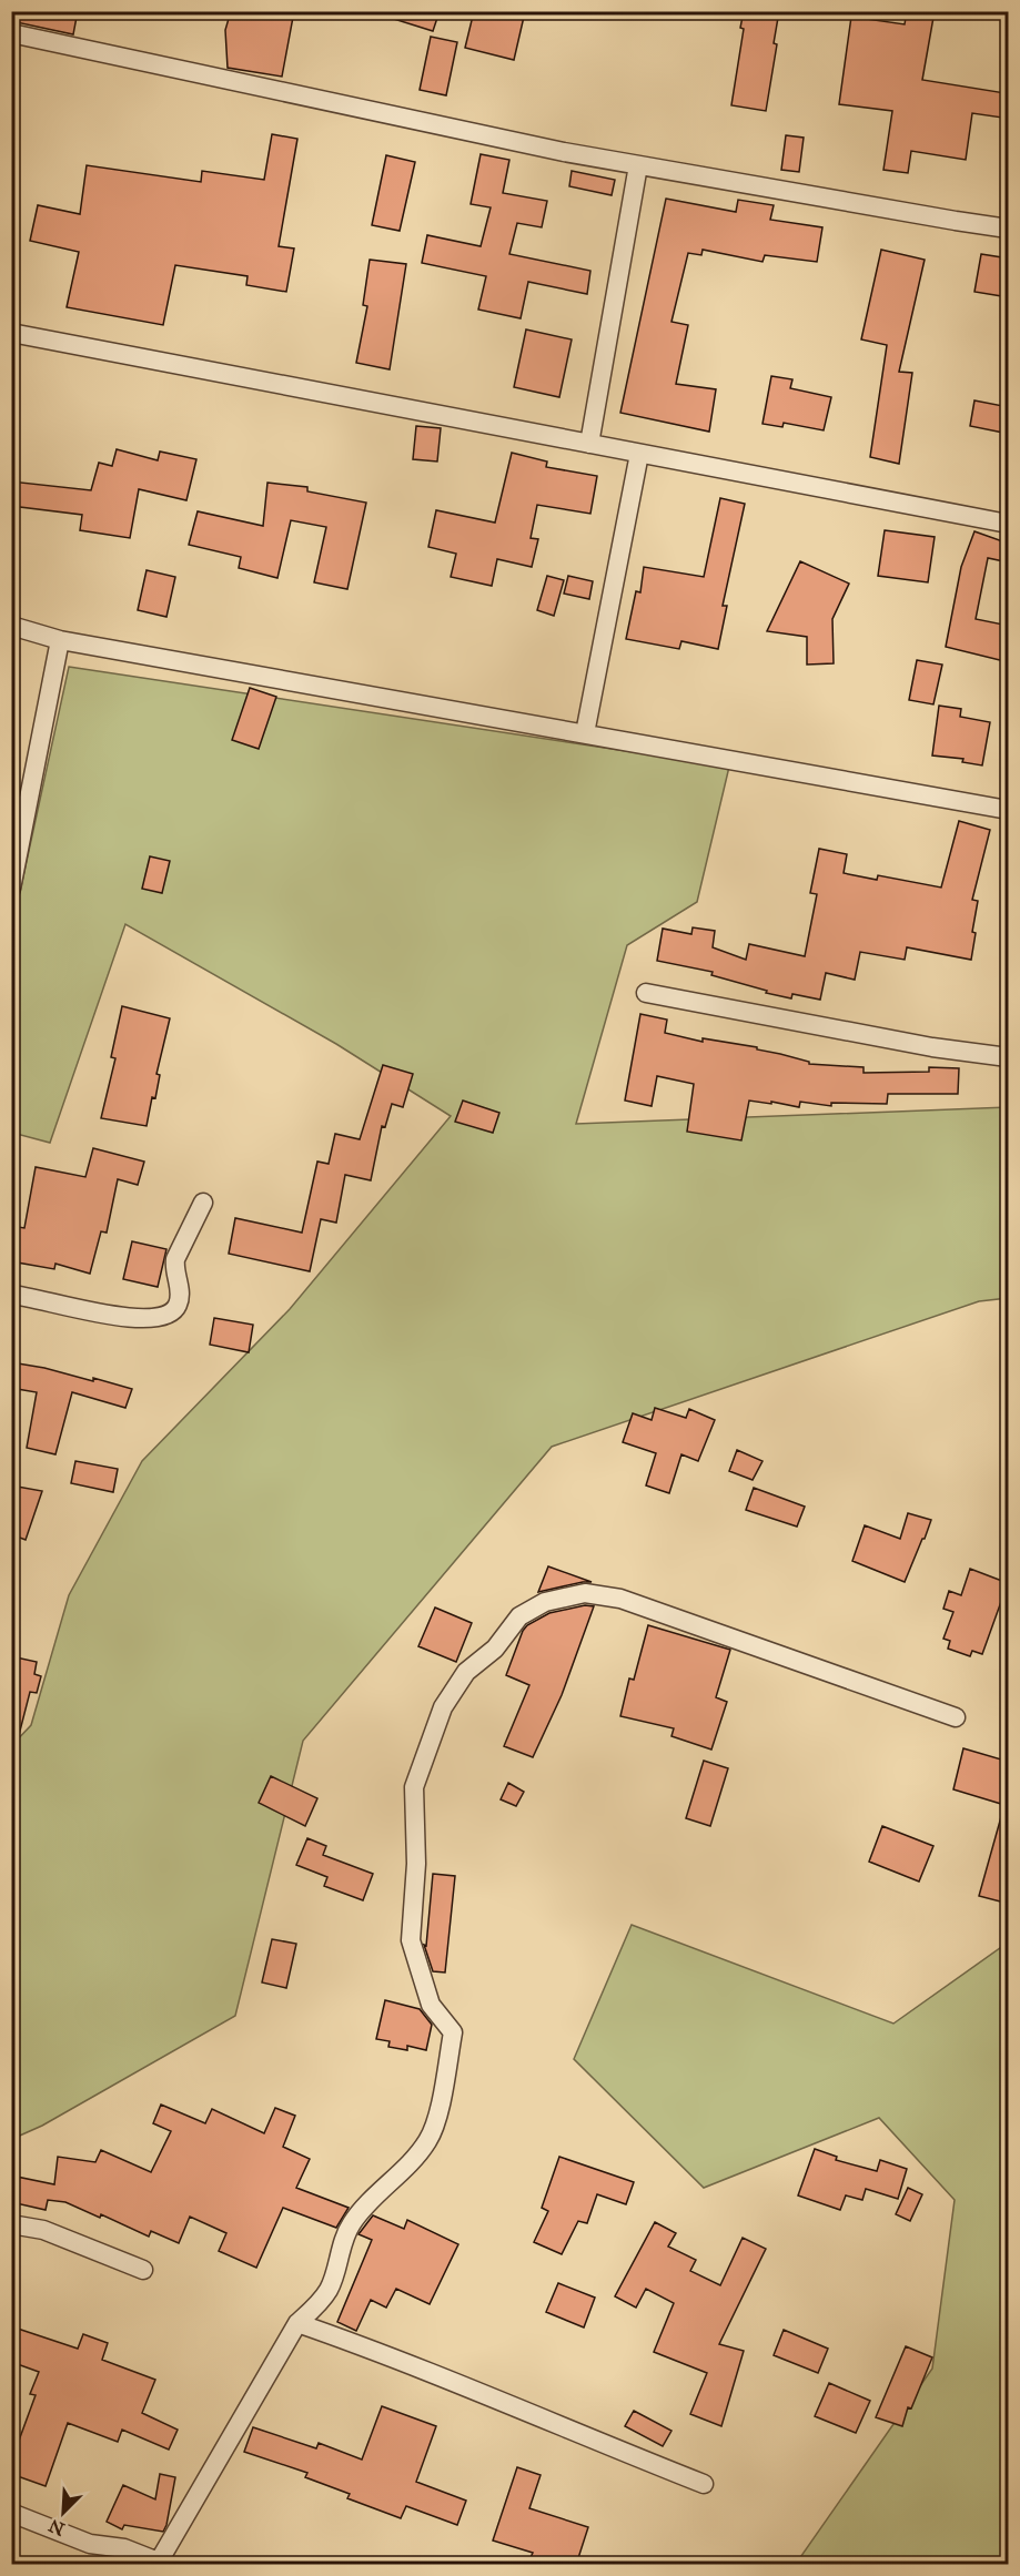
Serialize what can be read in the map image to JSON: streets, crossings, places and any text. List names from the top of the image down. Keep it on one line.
{"north":"bottom left"}
